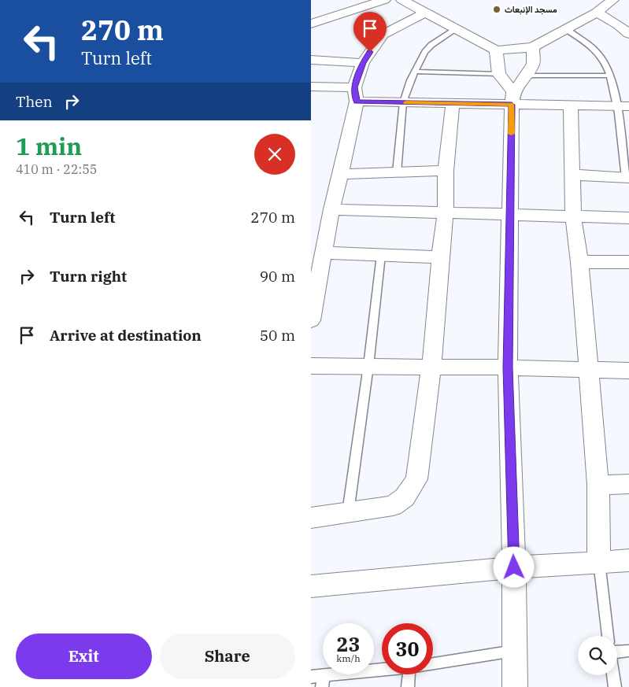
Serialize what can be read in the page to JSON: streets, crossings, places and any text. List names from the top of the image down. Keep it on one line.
{"places":["مسجد الإنبعاث"],"page":{"turn":["270 m","Turn left"],"then":"Then","heading":["1 min","410 m · 22:55"],"list":[{"name":"Turn left","value":"270 m"},{"name":"Turn right","value":"90 m"},{"name":"Arrive at destination","value":"50 m"}],"speed":"23 km/h","limit":"30","buttons":["Exit","Share"]}}
